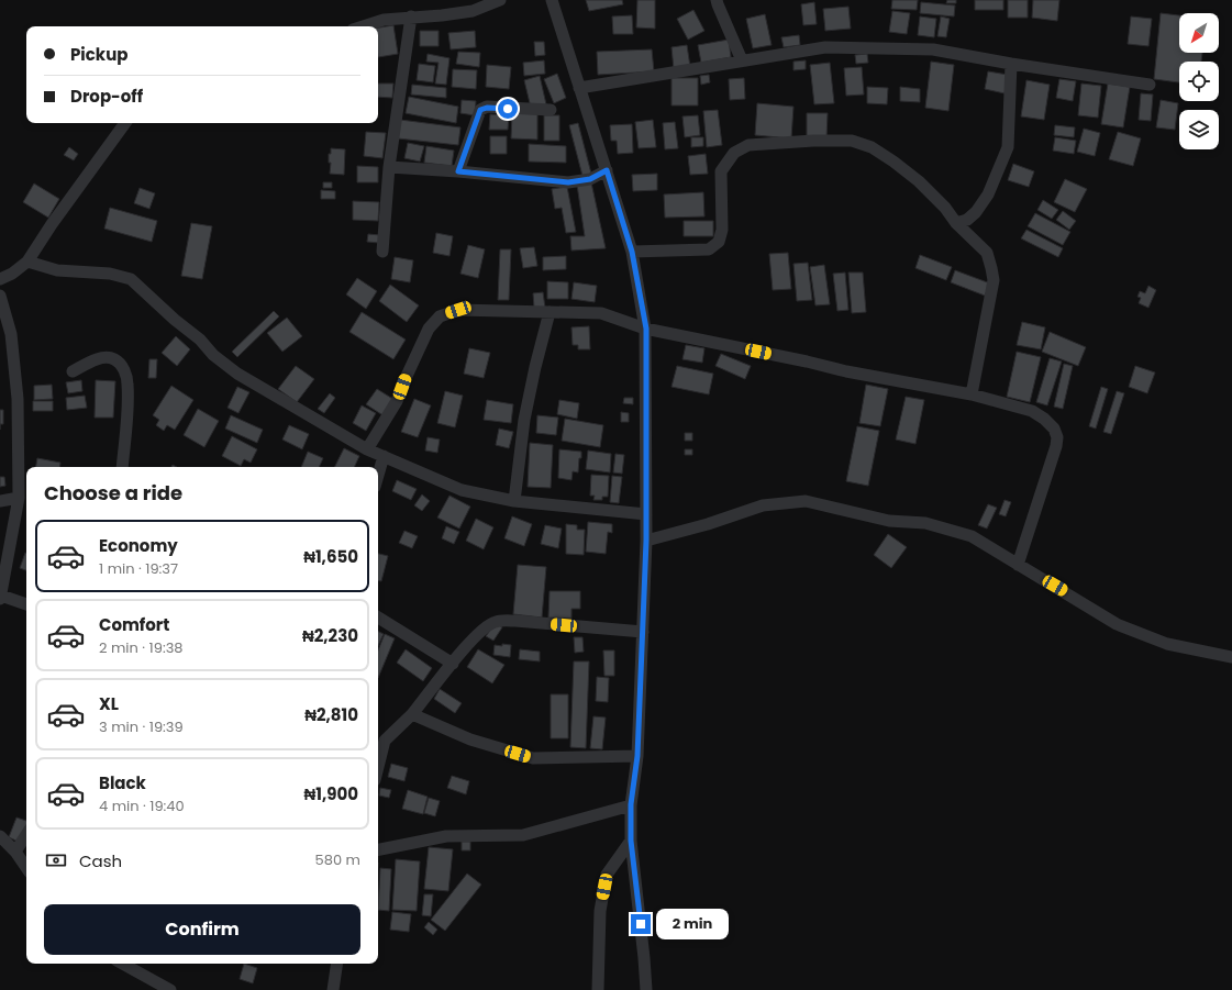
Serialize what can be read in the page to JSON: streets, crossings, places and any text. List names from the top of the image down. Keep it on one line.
{"north":"bottom left","page":{"banner":["Pickup","Drop-off"],"heading":"Choose a ride","list":[{"name":"Economy","note":"1 min · 19:37","value":"₦1,650"},{"name":"Comfort","note":"2 min · 19:38","value":"₦2,230"},{"name":"XL","note":"3 min · 19:39","value":"₦2,810"},{"name":"Black","note":"4 min · 19:40","value":"₦1,900"}],"pay":["Cash","580 m"],"buttons":"Confirm","bubble":"2 min"}}
